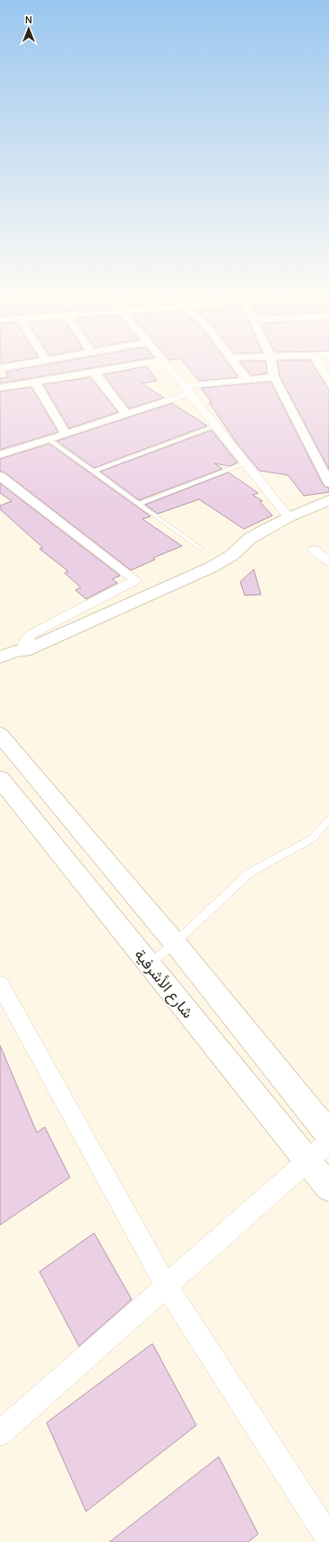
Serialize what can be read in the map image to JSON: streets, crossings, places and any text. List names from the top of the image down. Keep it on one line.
{"streets":{"street":["شارع الأشرفية"]},"north":"top"}
